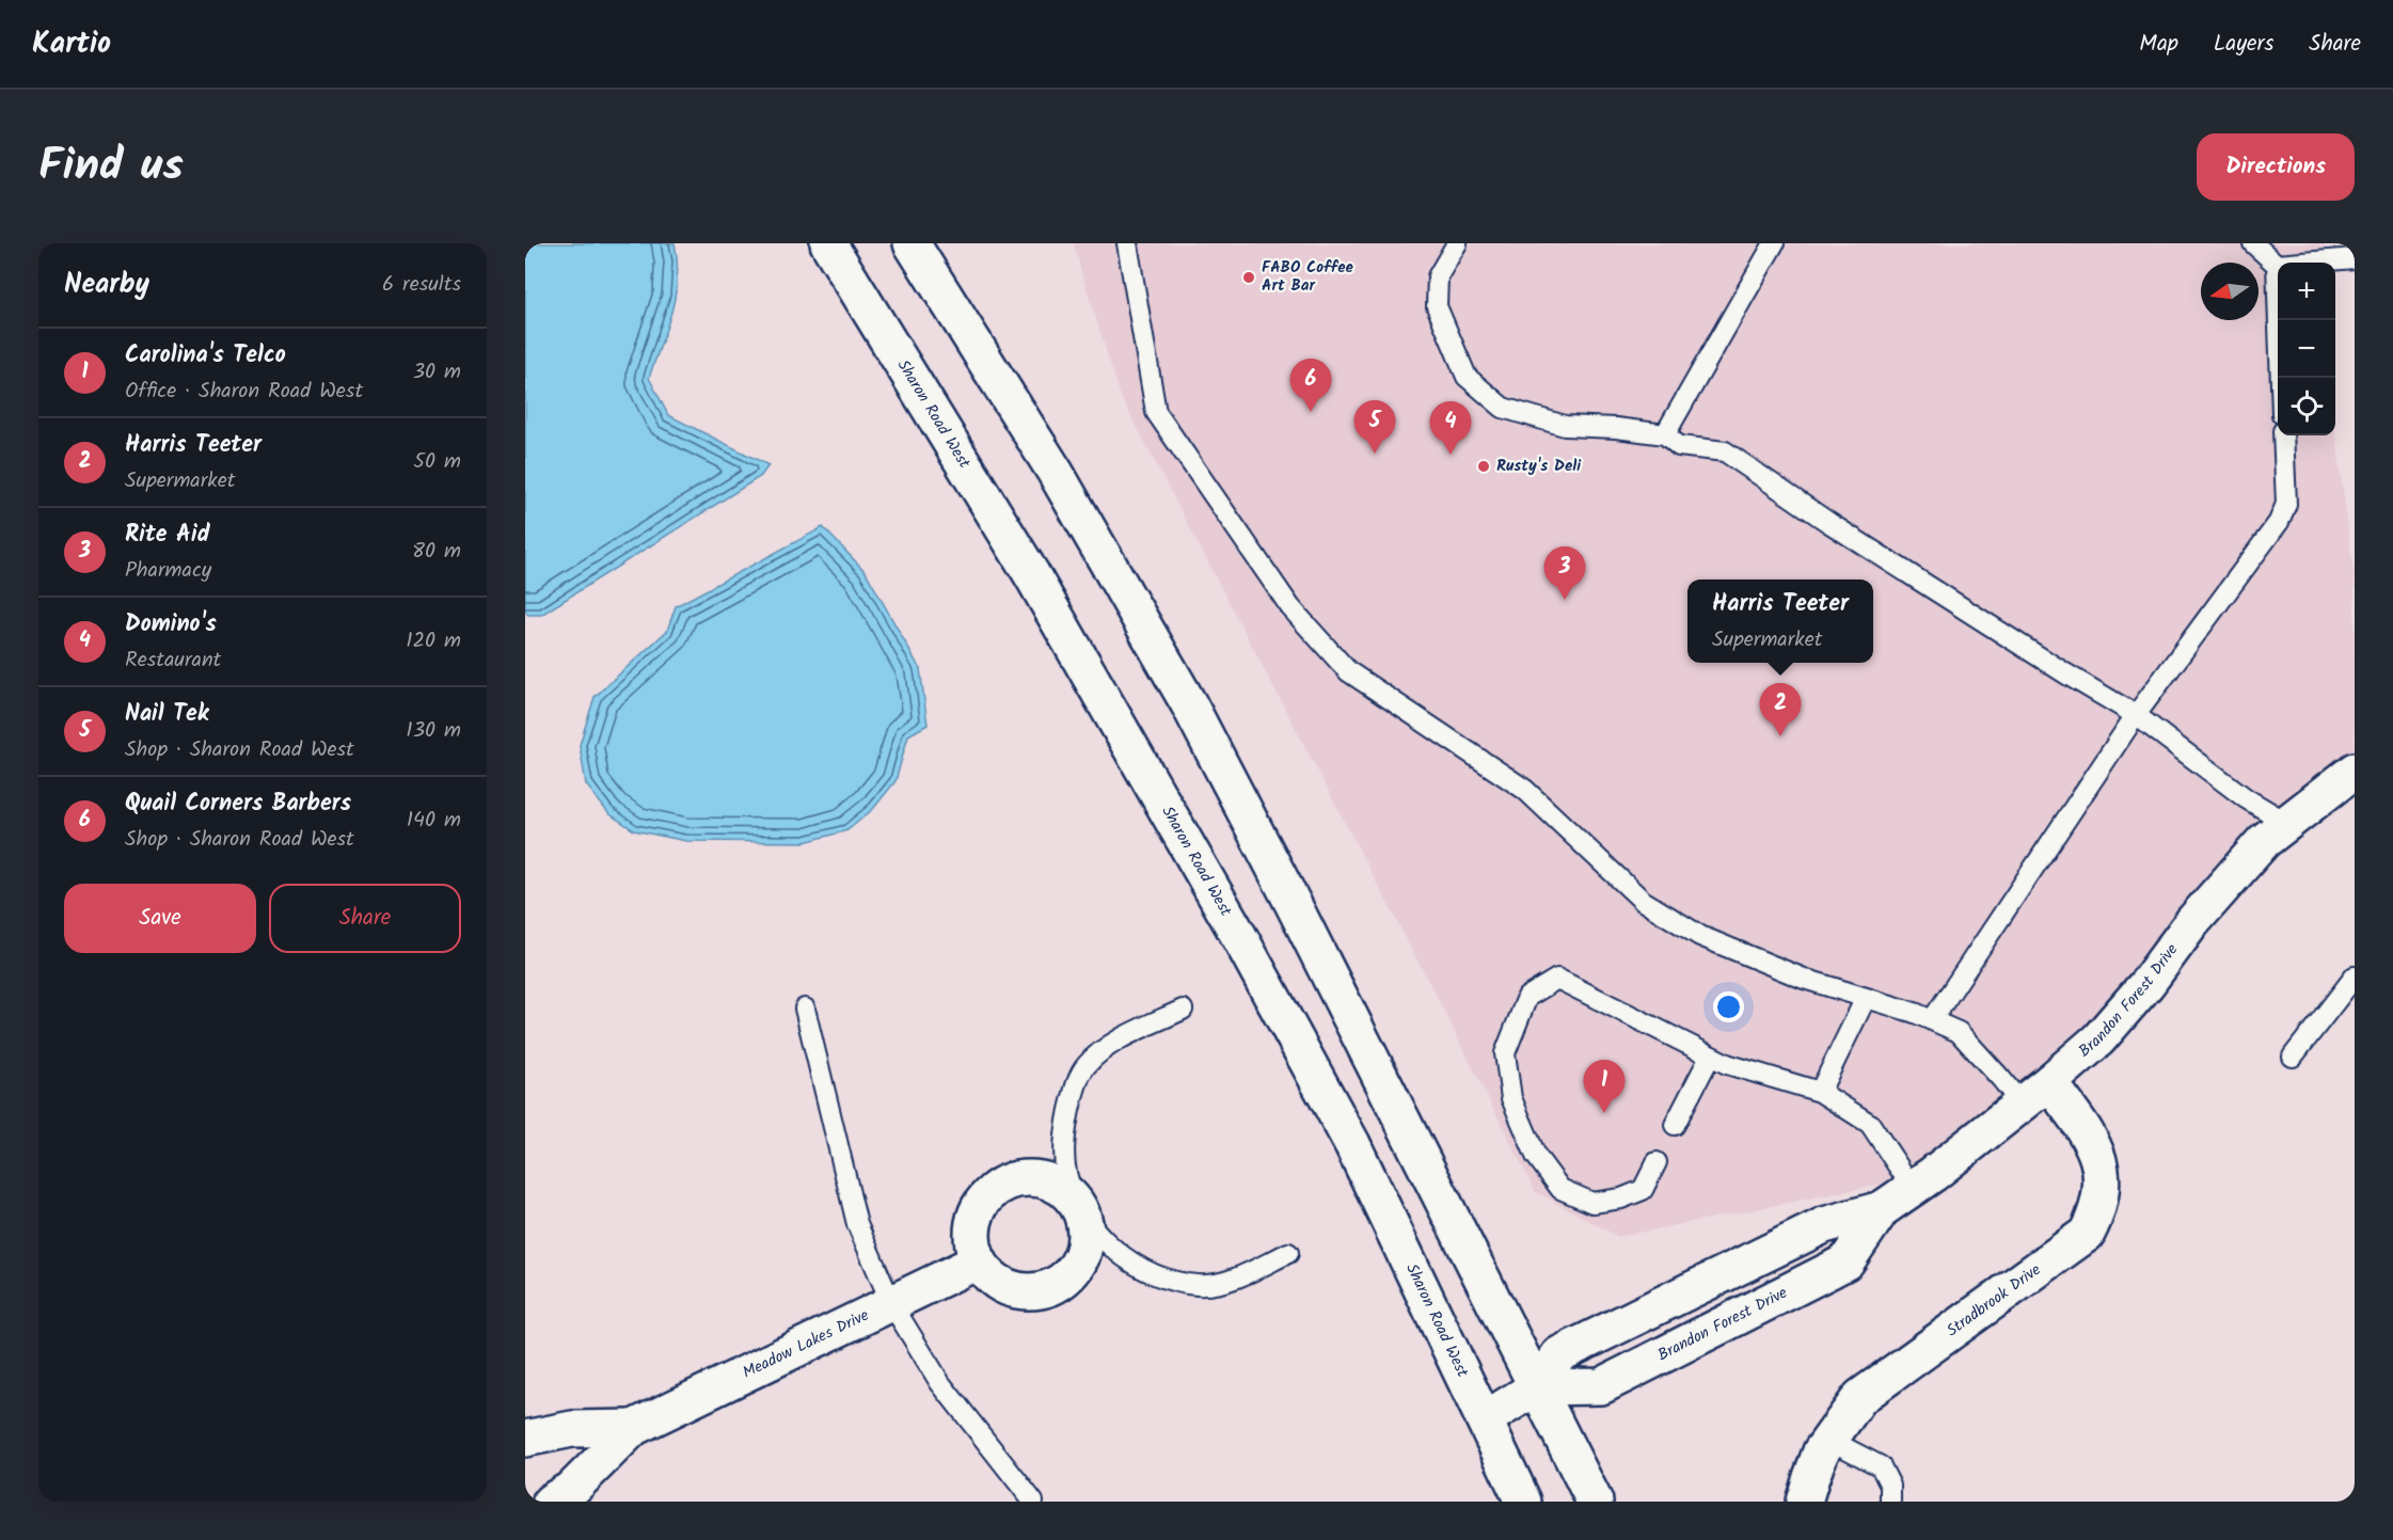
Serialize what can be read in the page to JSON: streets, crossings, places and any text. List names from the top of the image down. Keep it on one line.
{"streets":{"street":["Sharon Road West","Brandon Forest Drive","Stradbrook Drive","Meadow Lakes Drive"]},"crossings":[["Sharon Road West","Brandon Forest Drive"],["Brandon Forest Drive","Stradbrook Drive"]],"places":["FABO Coffee Art Bar","Rusty's Deli"],"north":"left","page":{"header":"Kartio","nav":["Map","Layers","Share"],"title":"Find us","buttons":["Directions",["Save","Share"]],"heading":["Nearby","6 results"],"map_buttons":["+","−"],"list":[{"mark":"1","name":"Carolina's Telco","note":"Office · Sharon Road West","value":"30 m"},{"mark":"2","name":"Harris Teeter","note":"Supermarket","value":"50 m"},{"mark":"3","name":"Rite Aid","note":"Pharmacy","value":"80 m"},{"mark":"4","name":"Domino's","note":"Restaurant","value":"120 m"},{"mark":"5","name":"Nail Tek","note":"Shop · Sharon Road West","value":"130 m"},{"mark":"6","name":"Quail Corners Barbers","note":"Shop · Sharon Road West","value":"140 m"}],"pins":["6","5","4","3","2","1"],"popup":["Harris Teeter","Supermarket"]}}
